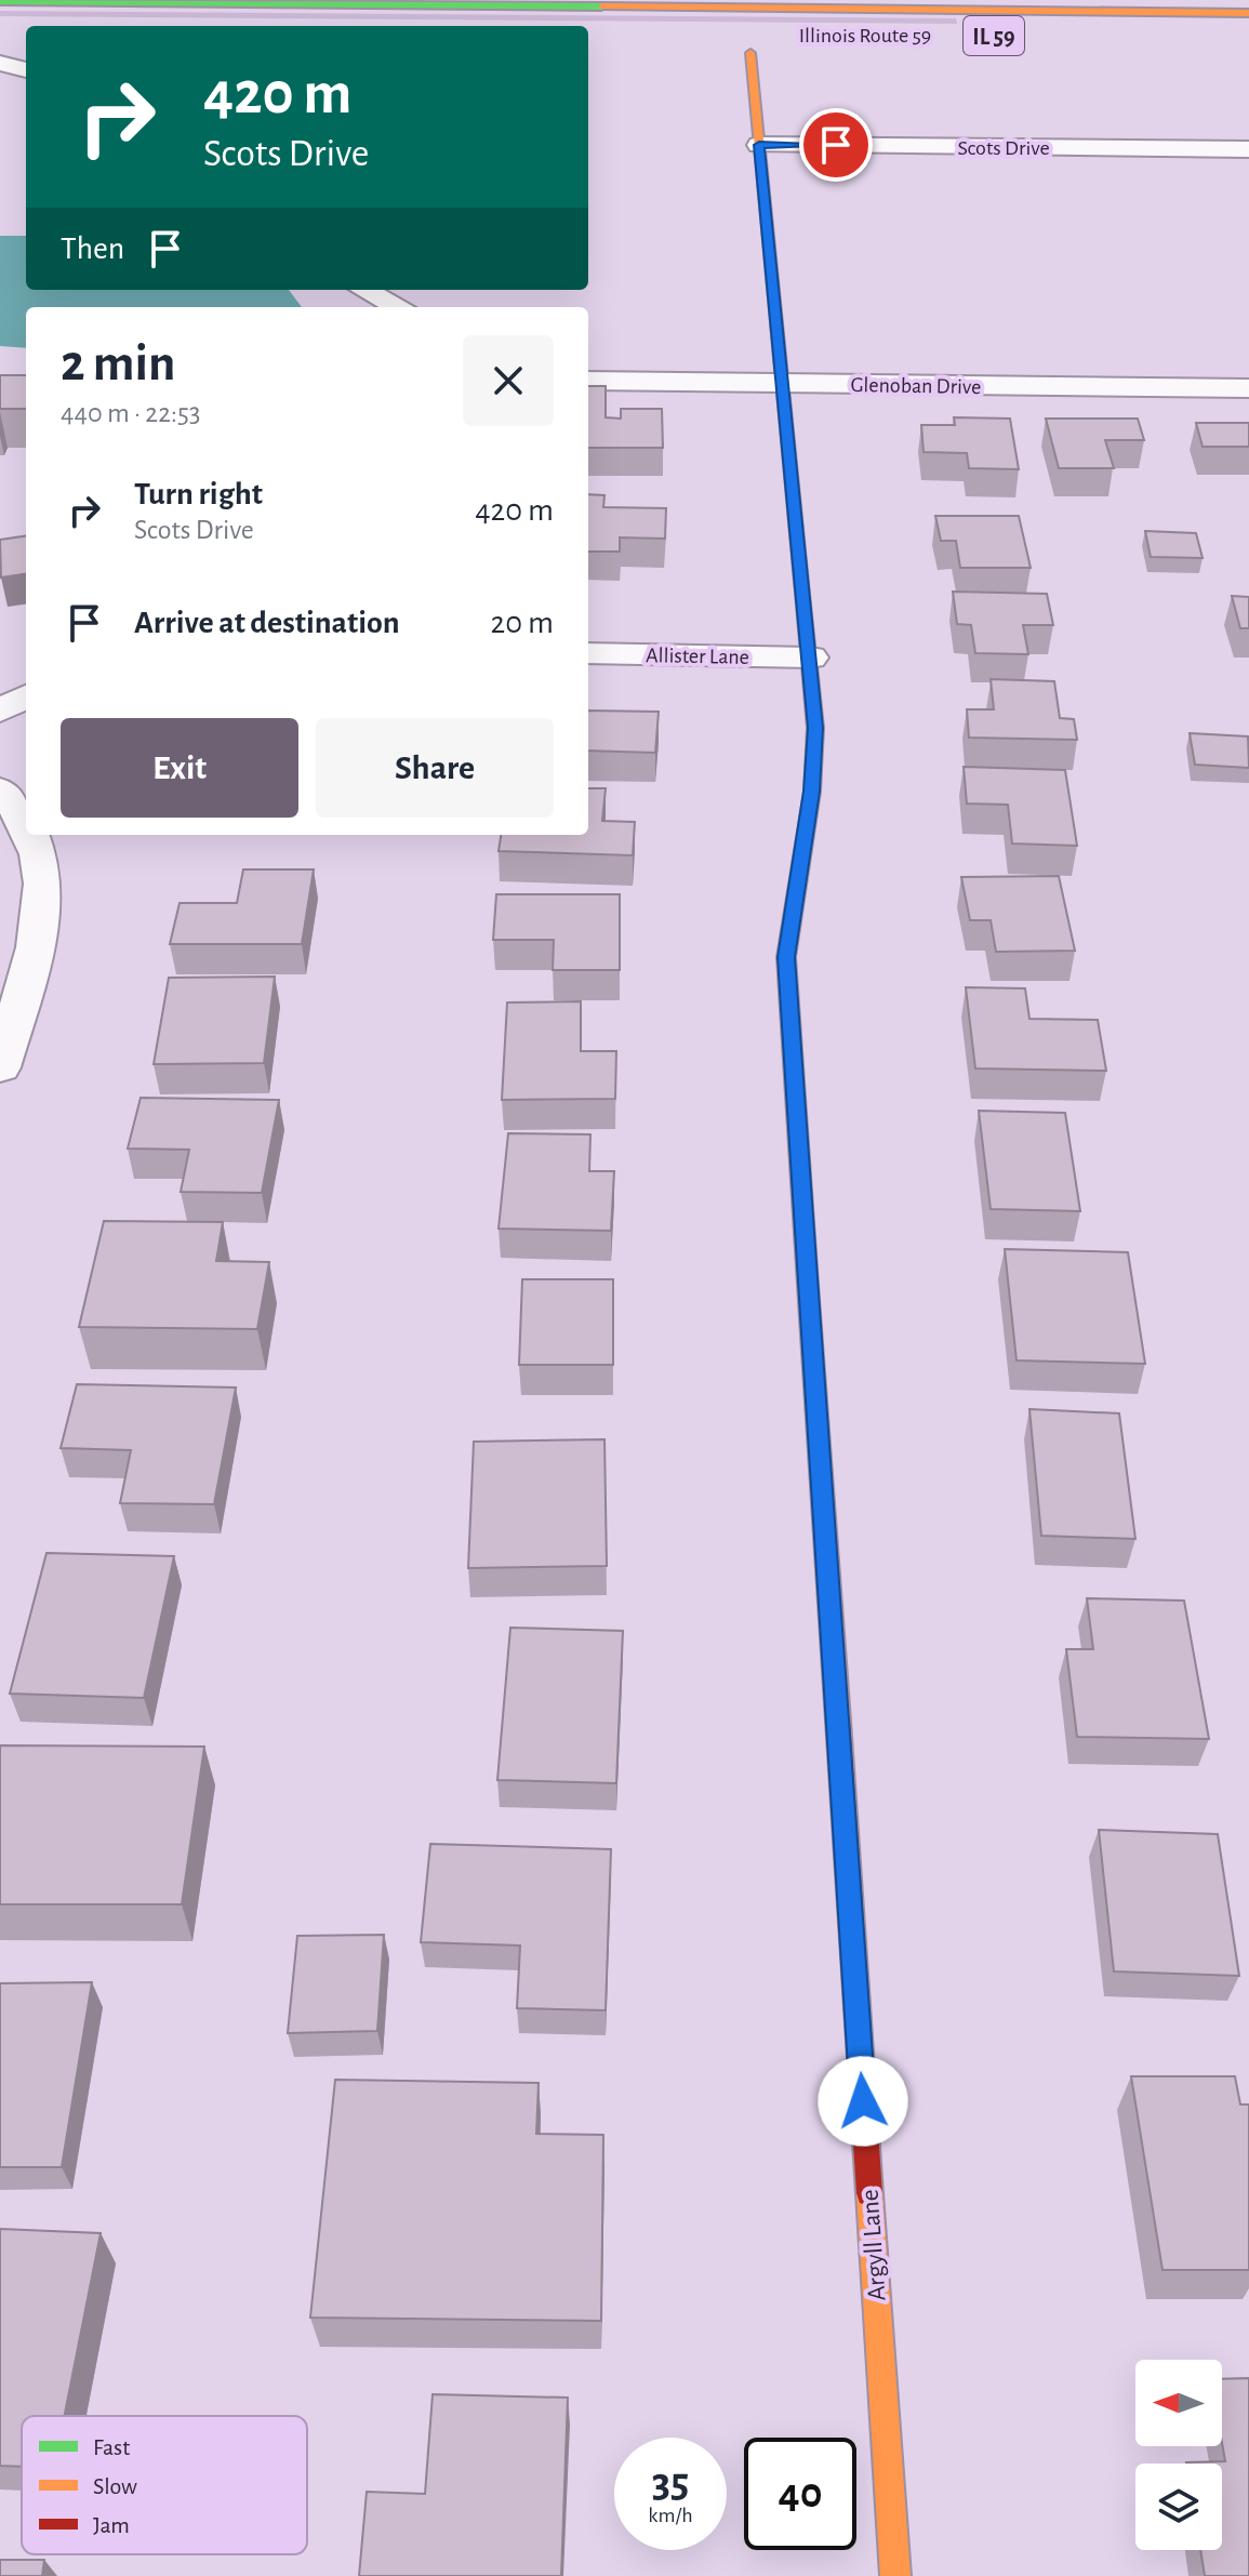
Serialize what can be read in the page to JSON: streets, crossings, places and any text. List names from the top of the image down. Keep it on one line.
{"streets":{"street":["Illinois Route 59","IL 59","Scots Drive","Glenoban Drive","Allister Lane","Argyll Lane"]},"crossings":[["Scots Drive","Argyll Lane"],["Glenoban Drive","Argyll Lane"],["Allister Lane","Argyll Lane"]],"legend":["Fast","Slow","Jam"],"north":"left","page":{"turn":["420 m","Scots Drive"],"then":"Then","heading":["2 min","440 m · 22:53"],"list":[{"name":"Turn right","note":"Scots Drive","value":"420 m"},{"name":"Arrive at destination","value":"20 m"}],"buttons":["Exit","Share"],"speed":"35 km/h","limit":"40"}}
